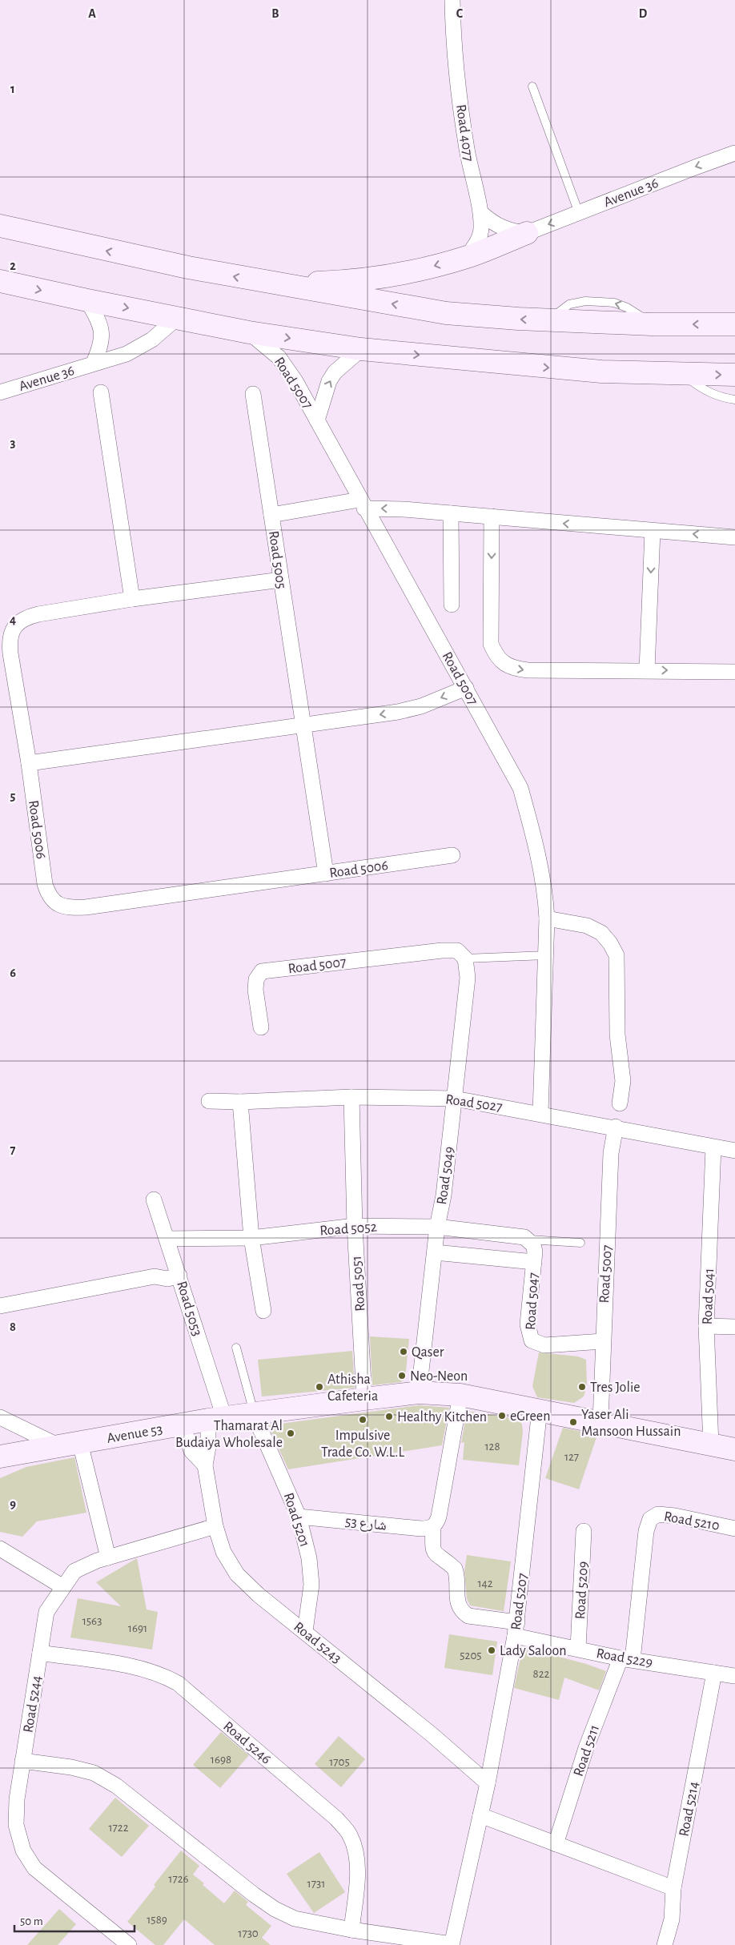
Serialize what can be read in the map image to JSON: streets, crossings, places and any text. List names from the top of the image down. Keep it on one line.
{"streets":{"street":["Road 4077","Avenue 36","Road 5007","Road 5005","Road 5006","Road 5027","Road 5049","Road 5052","Road 5051","Road 5041","Road 5047","Road 5053","Avenue 53","Road 5201","Road 5210","شارع 53","Road 5209","Road 5207","Road 5243","Road 5229","Road 5244","Road 5246","Road 5211","Road 5214"]},"crossings":[["Road 5007","Road 5027"],["Road 5007","Road 5049"],["Road 5007","Road 5047"],["Road 5007","Avenue 53"],["Road 5005","Road 5006"],["Road 5027","Road 5049"],["Road 5027","Road 5051"],["Road 5027","Road 5041"],["Road 5049","Road 5052"],["Road 5049","Avenue 53"],["Road 5052","Road 5051"],["Road 5052","Road 5047"],["Road 5052","Road 5053"],["Road 5051","Avenue 53"],["Road 5041","Avenue 53"],["Road 5053","Avenue 53"],["Road 5053","Road 5243"],["Avenue 53","Road 5201"],["Avenue 53","Road 5207"],["Avenue 53","Road 5243"],["Road 5201","شارع 53"],["Road 5201","Road 5243"],["Road 5210","Road 5211"],["شارع 53","Road 5229"],["Road 5209","Road 5229"],["Road 5207","Road 5243"],["Road 5207","Road 5229"],["Road 5243","Road 5244"],["Road 5229","Road 5211"],["Road 5229","Road 5214"],["Road 5244","Road 5246"]],"one_way":["Avenue 36"],"places":["Qaser","Neo-Neon","Athisha Cafeteria","Tres Jolie","eGreen","Healthy Kitchen","Impulsive Trade Co. W.L.L","Yaser Ali Mansoon Hussain","Thamarat Al Budaiya Wholesale","Lady Saloon"],"house_numbers":["128","127","142","1563","1691","5205","822","1698","1705","1722","1726","1731","1589","1730"],"scale_bar":"50 m","grid":{"columns":["A","B","C","D"],"rows":["1","2","3","4","5","6","7","8","9"]}}
